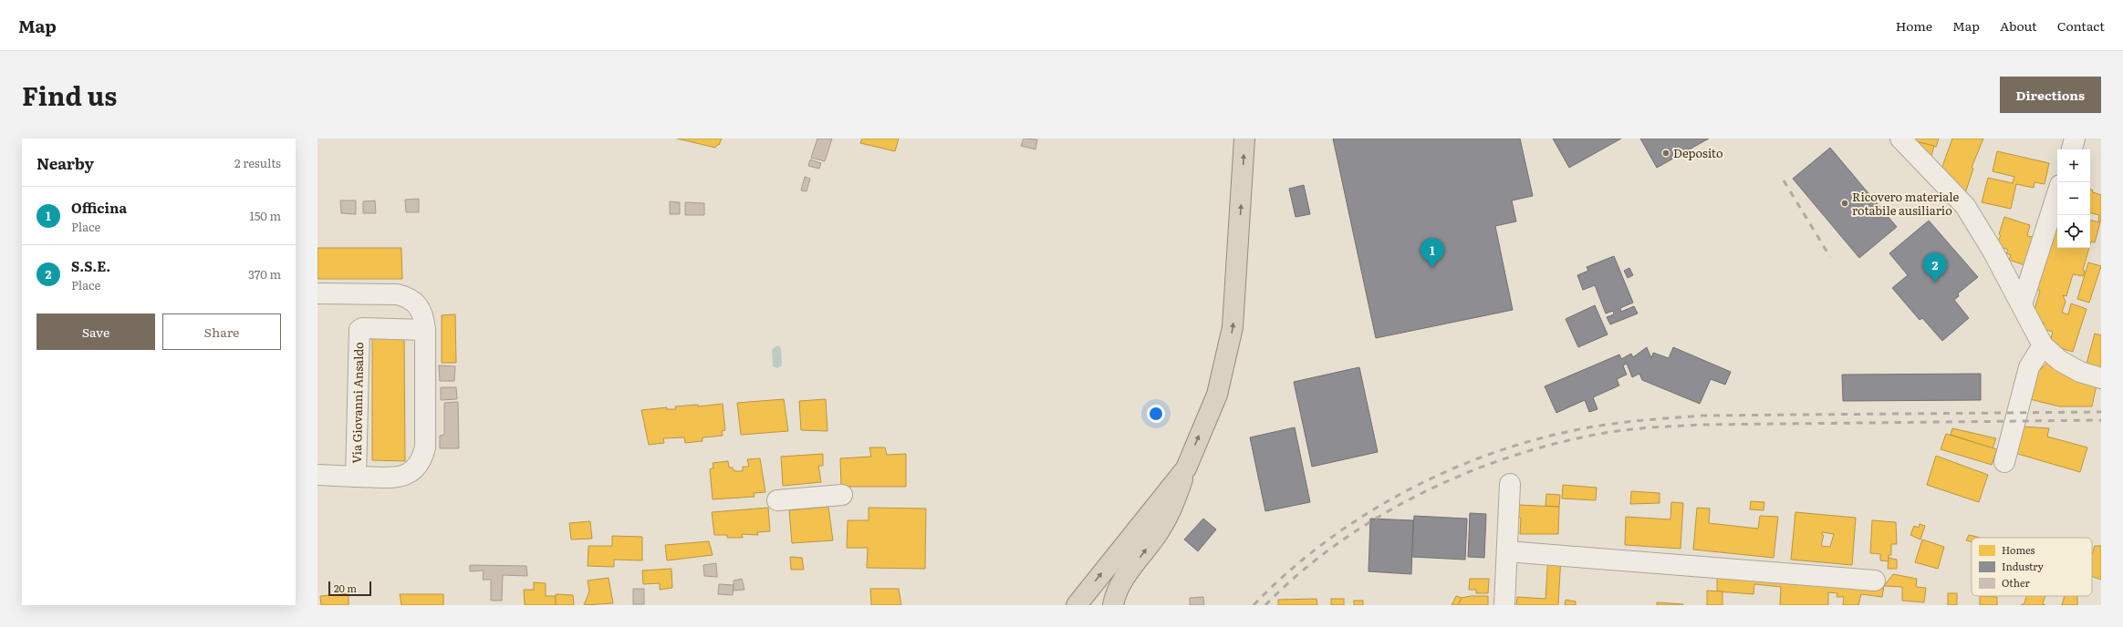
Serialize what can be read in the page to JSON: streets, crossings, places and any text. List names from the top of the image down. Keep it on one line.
{"streets":{"street":["Via Giovanni Ansaldo"]},"places":["Deposito","Ricovero materiale rotabile ausiliario"],"legend":["Homes","Industry","Other"],"scale_bar":"20 m","page":{"header":"Map","nav":["Home","Map","About","Contact"],"title":"Find us","buttons":["Directions",["Save","Share"]],"heading":["Nearby","2 results"],"map_buttons":["+","−"],"list":[{"mark":"1","name":"Officina","note":"Place","value":"150 m"},{"mark":"2","name":"S.S.E.","note":"Place","value":"370 m"}],"pins":["1","2"],"scale":"20 m"}}
